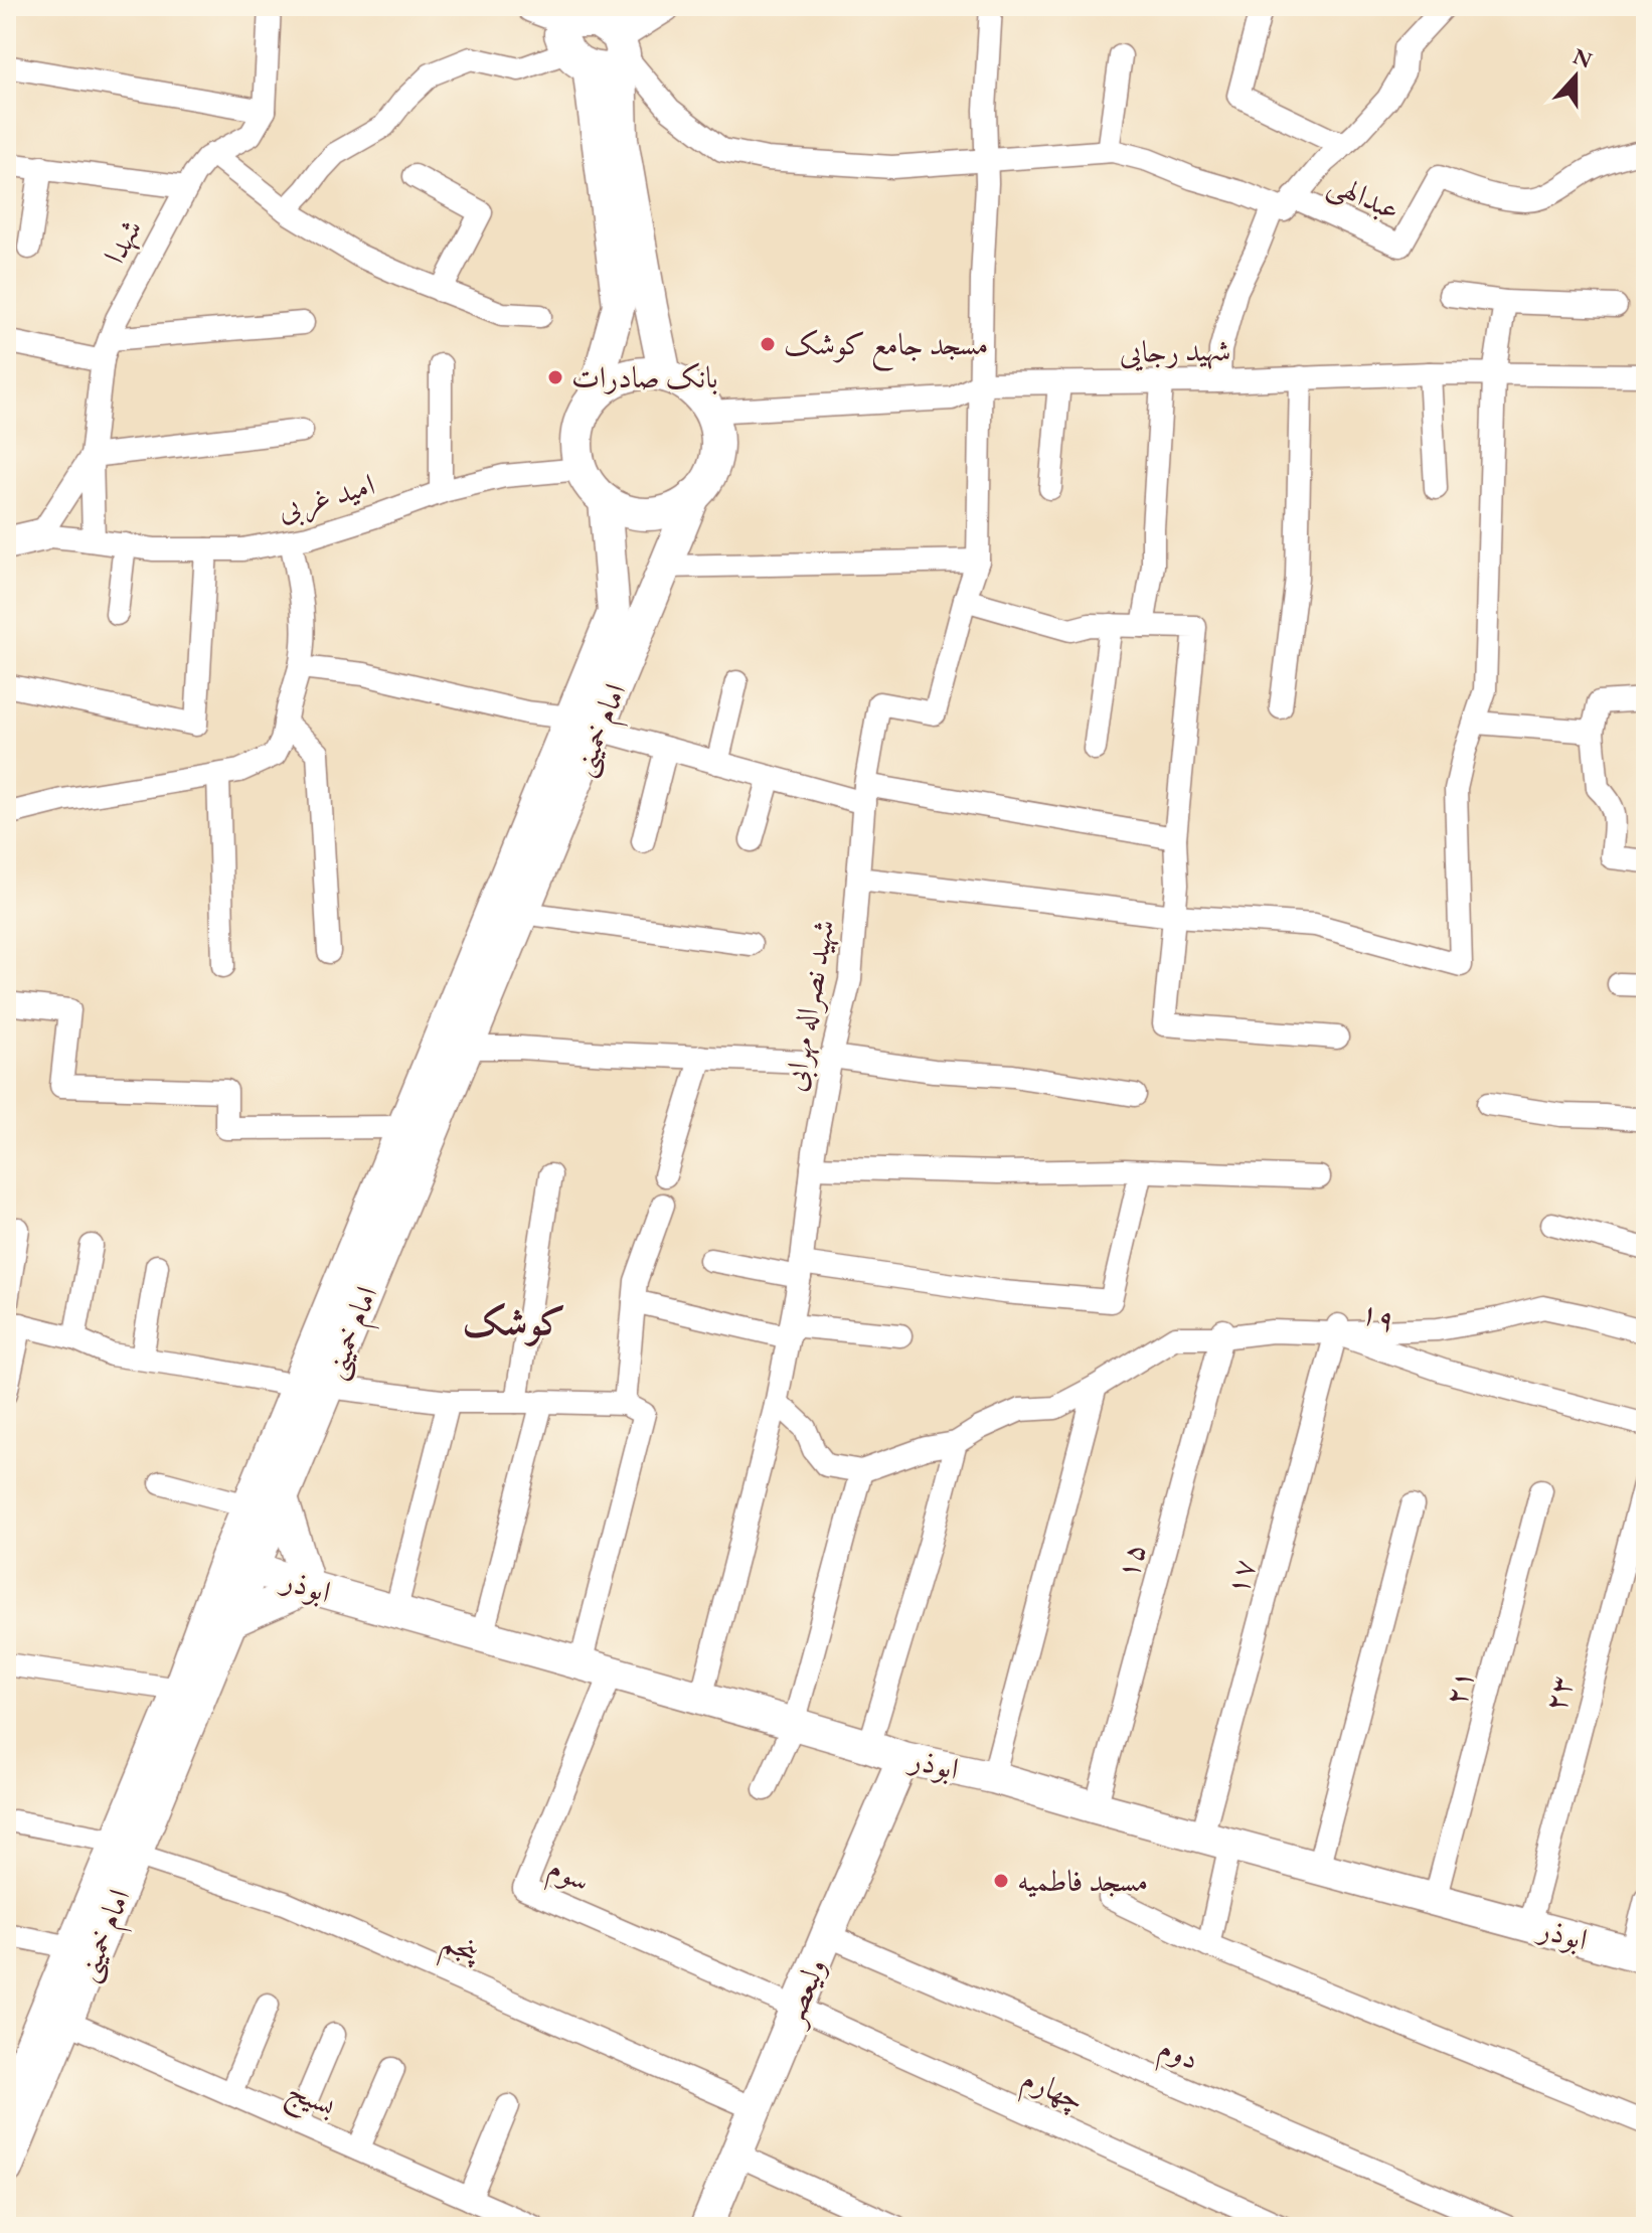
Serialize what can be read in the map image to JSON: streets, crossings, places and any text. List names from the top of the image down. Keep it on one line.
{"streets":{"main road":["امام خمینی","ابوذر","ولیعصر"],"street":["عبدالهی","شهدا","شهید رجایی","امید غربی","شهید نصراله مهرابی","۱۹","۱۵","۱۷","۲۱","۲۳","سوم","پنجم","دوم","چهارم","بسیج"]},"crossings":[["شهدا","امید غربی"],["شهید رجایی","امید غربی"],["شهید رجایی","امام خمینی"],["شهید رجایی","شهید نصراله مهرابی"],["امید غربی","امام خمینی"],["امام خمینی","ابوذر"],["امام خمینی","پنجم"],["امام خمینی","بسیج"],["شهید نصراله مهرابی","ابوذر"],["۱۹","۱۵"],["۱۹","۱۷"],["۱۵","ابوذر"],["۱۷","ابوذر"],["ابوذر","۲۱"],["ابوذر","۲۳"],["ابوذر","سوم"],["ابوذر","ولیعصر"],["سوم","ولیعصر"],["سوم","چهارم"],["پنجم","ولیعصر"],["ولیعصر","دوم"],["ولیعصر","چهارم"]],"districts":["کوشک"],"places":["مسجد جامع کوشک","بانک صادرات","مسجد فاطمیه"],"north":"top"}
